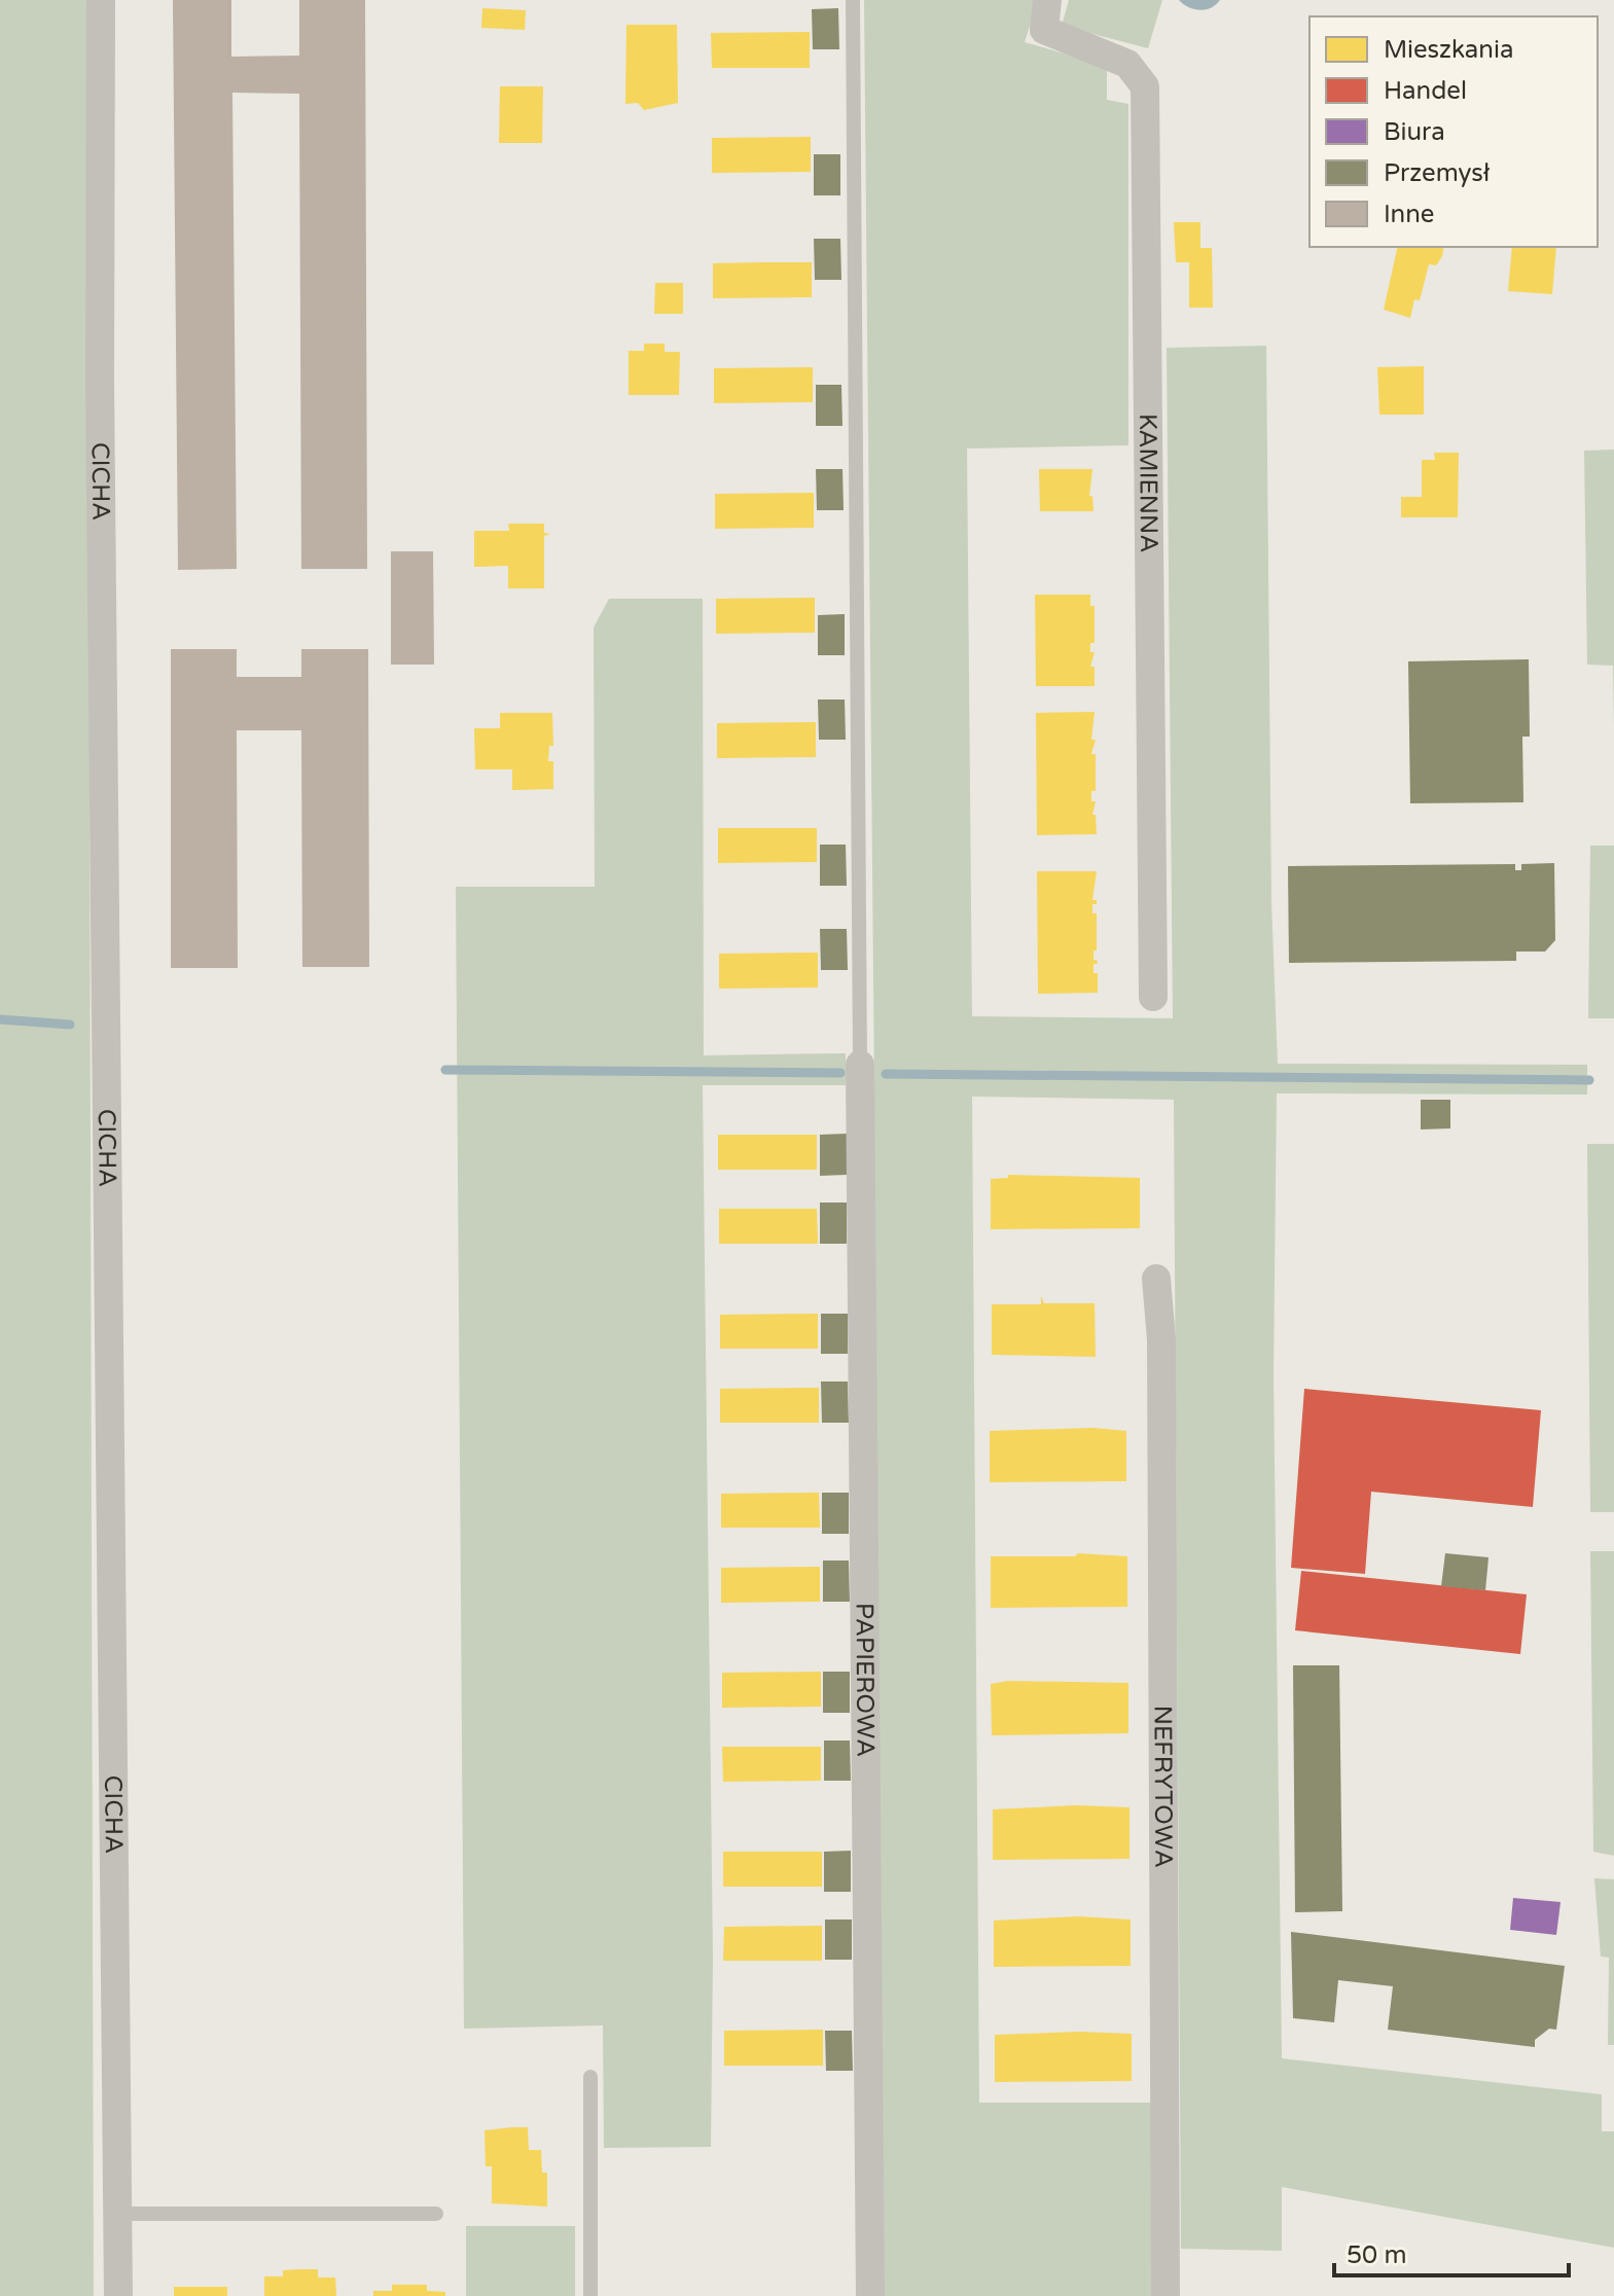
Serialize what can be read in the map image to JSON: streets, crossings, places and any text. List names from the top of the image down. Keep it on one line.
{"streets":{"street":["CICHA","KAMIENNA","PAPIEROWA","NEFRYTOWA"]},"legend":["Mieszkania","Handel","Biura","Przemysł","Inne"],"scale_bar":"50 m"}
